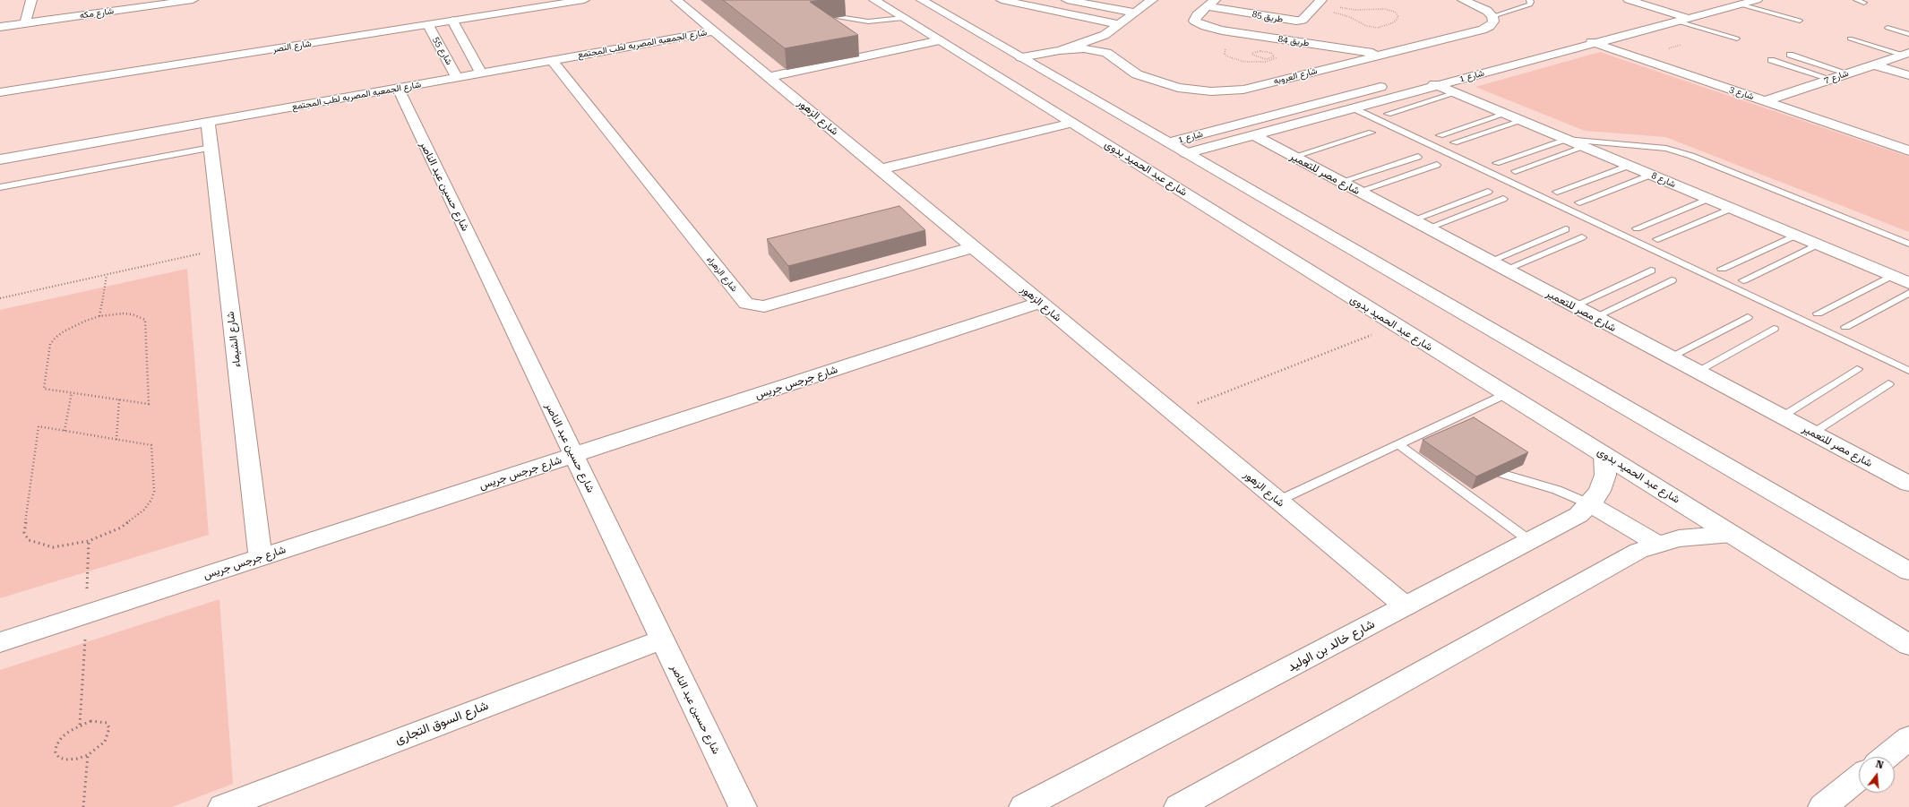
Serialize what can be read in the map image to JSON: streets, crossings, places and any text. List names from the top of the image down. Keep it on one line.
{"streets":{"street":["شارع مكه","طريق 85","طريق 84","شارع الجمعيه المصريه لطب المجتمع","شارع النصر","شارع 55","شارع العروبه","شارع 1","شارع 7","شارع 3","شارع الزهور","شارع عبد الحميد بدوى","شارع مصر للتعمير","شارع 8","شارع حسين عبد الناصر","شارع الزهراء","شارع الشيماء","شارع جرجس جريس","شارع خالد بن الوليد","شارع السوق التجارى"]},"crossings":[["طريق 84","شارع العروبه"],["شارع الجمعيه المصريه لطب المجتمع","شارع 55"],["شارع الجمعيه المصريه لطب المجتمع","شارع الزهور"],["شارع الجمعيه المصريه لطب المجتمع","شارع حسين عبد الناصر"],["شارع الجمعيه المصريه لطب المجتمع","شارع الزهراء"],["شارع الجمعيه المصريه لطب المجتمع","شارع الشيماء"],["شارع النصر","شارع 55"],["شارع 1","شارع 3"],["شارع 1","شارع مصر للتعمير"],["شارع 1","شارع 8"],["شارع 7","شارع 3"],["شارع الزهور","شارع الزهراء"],["شارع الزهور","شارع جرجس جريس"],["شارع الزهور","شارع خالد بن الوليد"],["شارع عبد الحميد بدوى","شارع خالد بن الوليد"],["شارع حسين عبد الناصر","شارع جرجس جريس"],["شارع حسين عبد الناصر","شارع السوق التجارى"],["شارع الشيماء","شارع جرجس جريس"]],"north":"top"}
